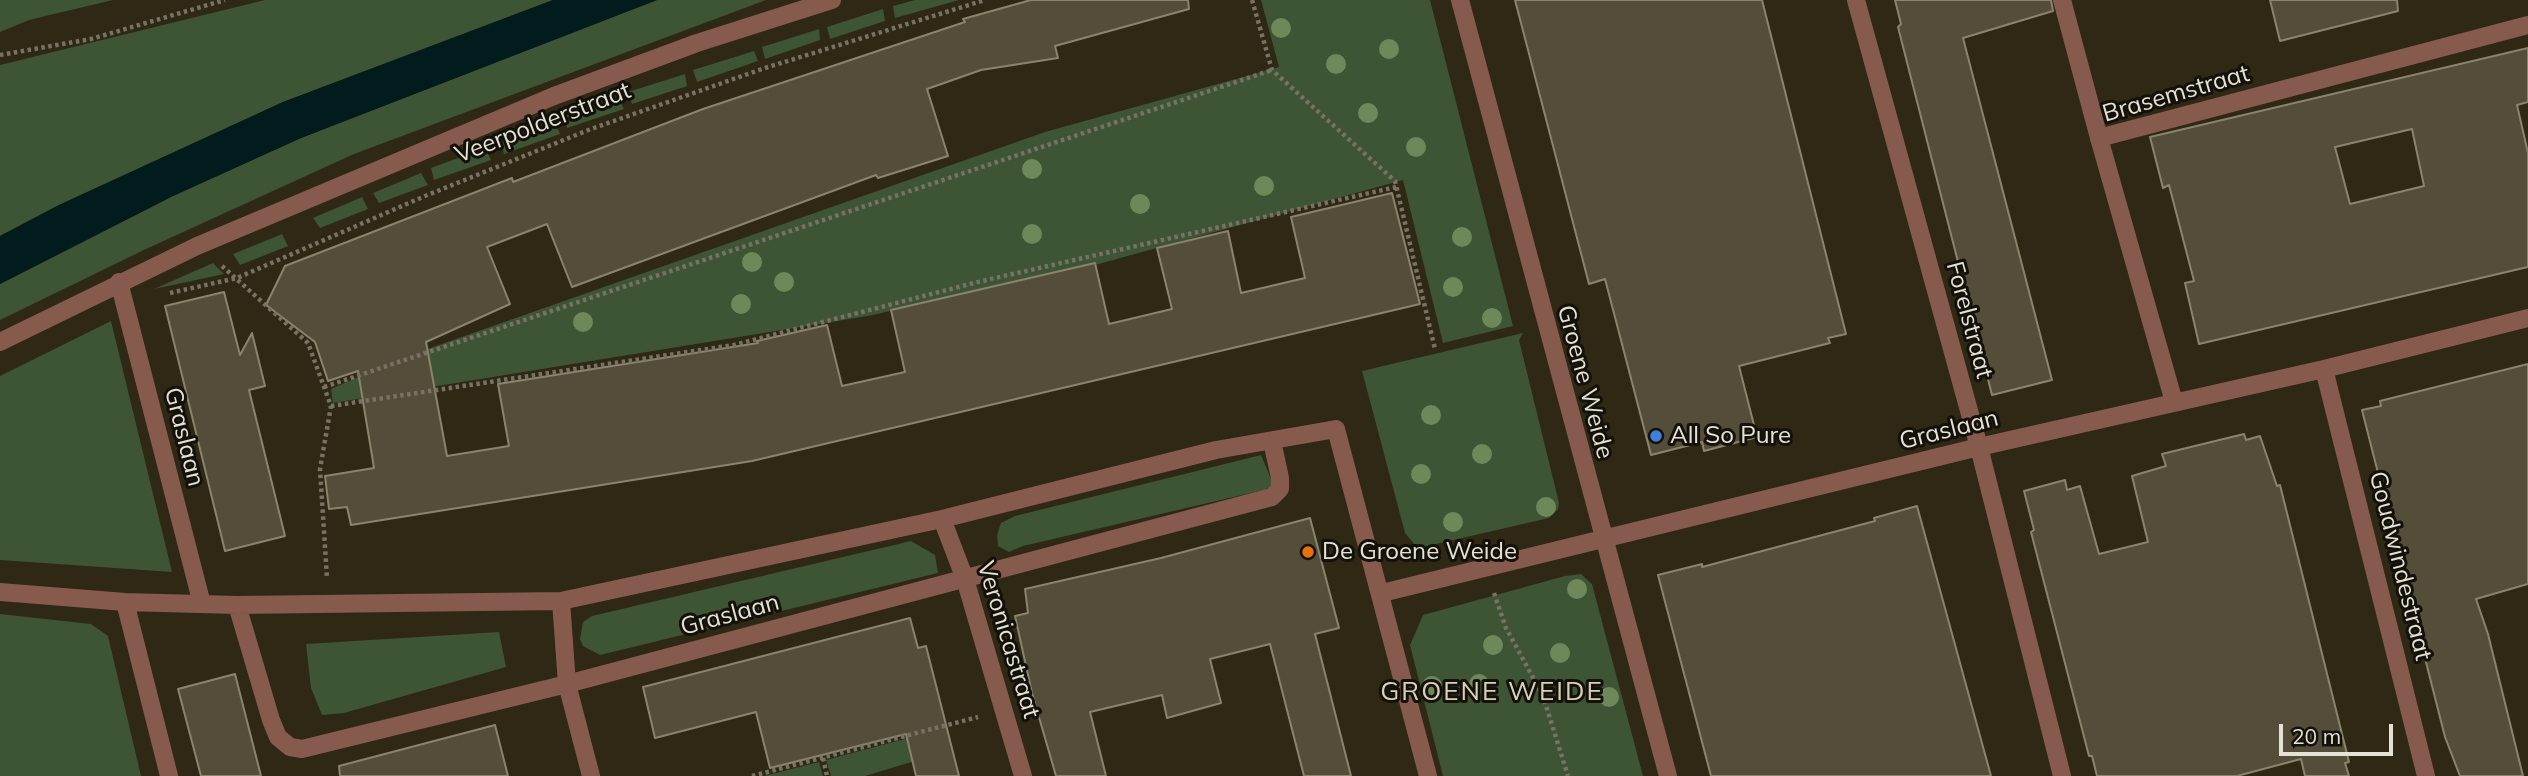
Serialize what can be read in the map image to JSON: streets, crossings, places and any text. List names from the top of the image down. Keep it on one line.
{"streets":{"street":["Brasemstraat","Veerpolderstraat","Forelstraat","Groene Weide","Graslaan","Goudwindestraat","Veronicastraat"]},"crossings":[["Brasemstraat","Graslaan"],["Veerpolderstraat","Graslaan"],["Forelstraat","Graslaan"],["Groene Weide","Graslaan"],["Graslaan","Goudwindestraat"],["Graslaan","Veronicastraat"]],"districts":["GROENE WEIDE"],"places":["All So Pure","De Groene Weide"],"scale_bar":"20 m"}
